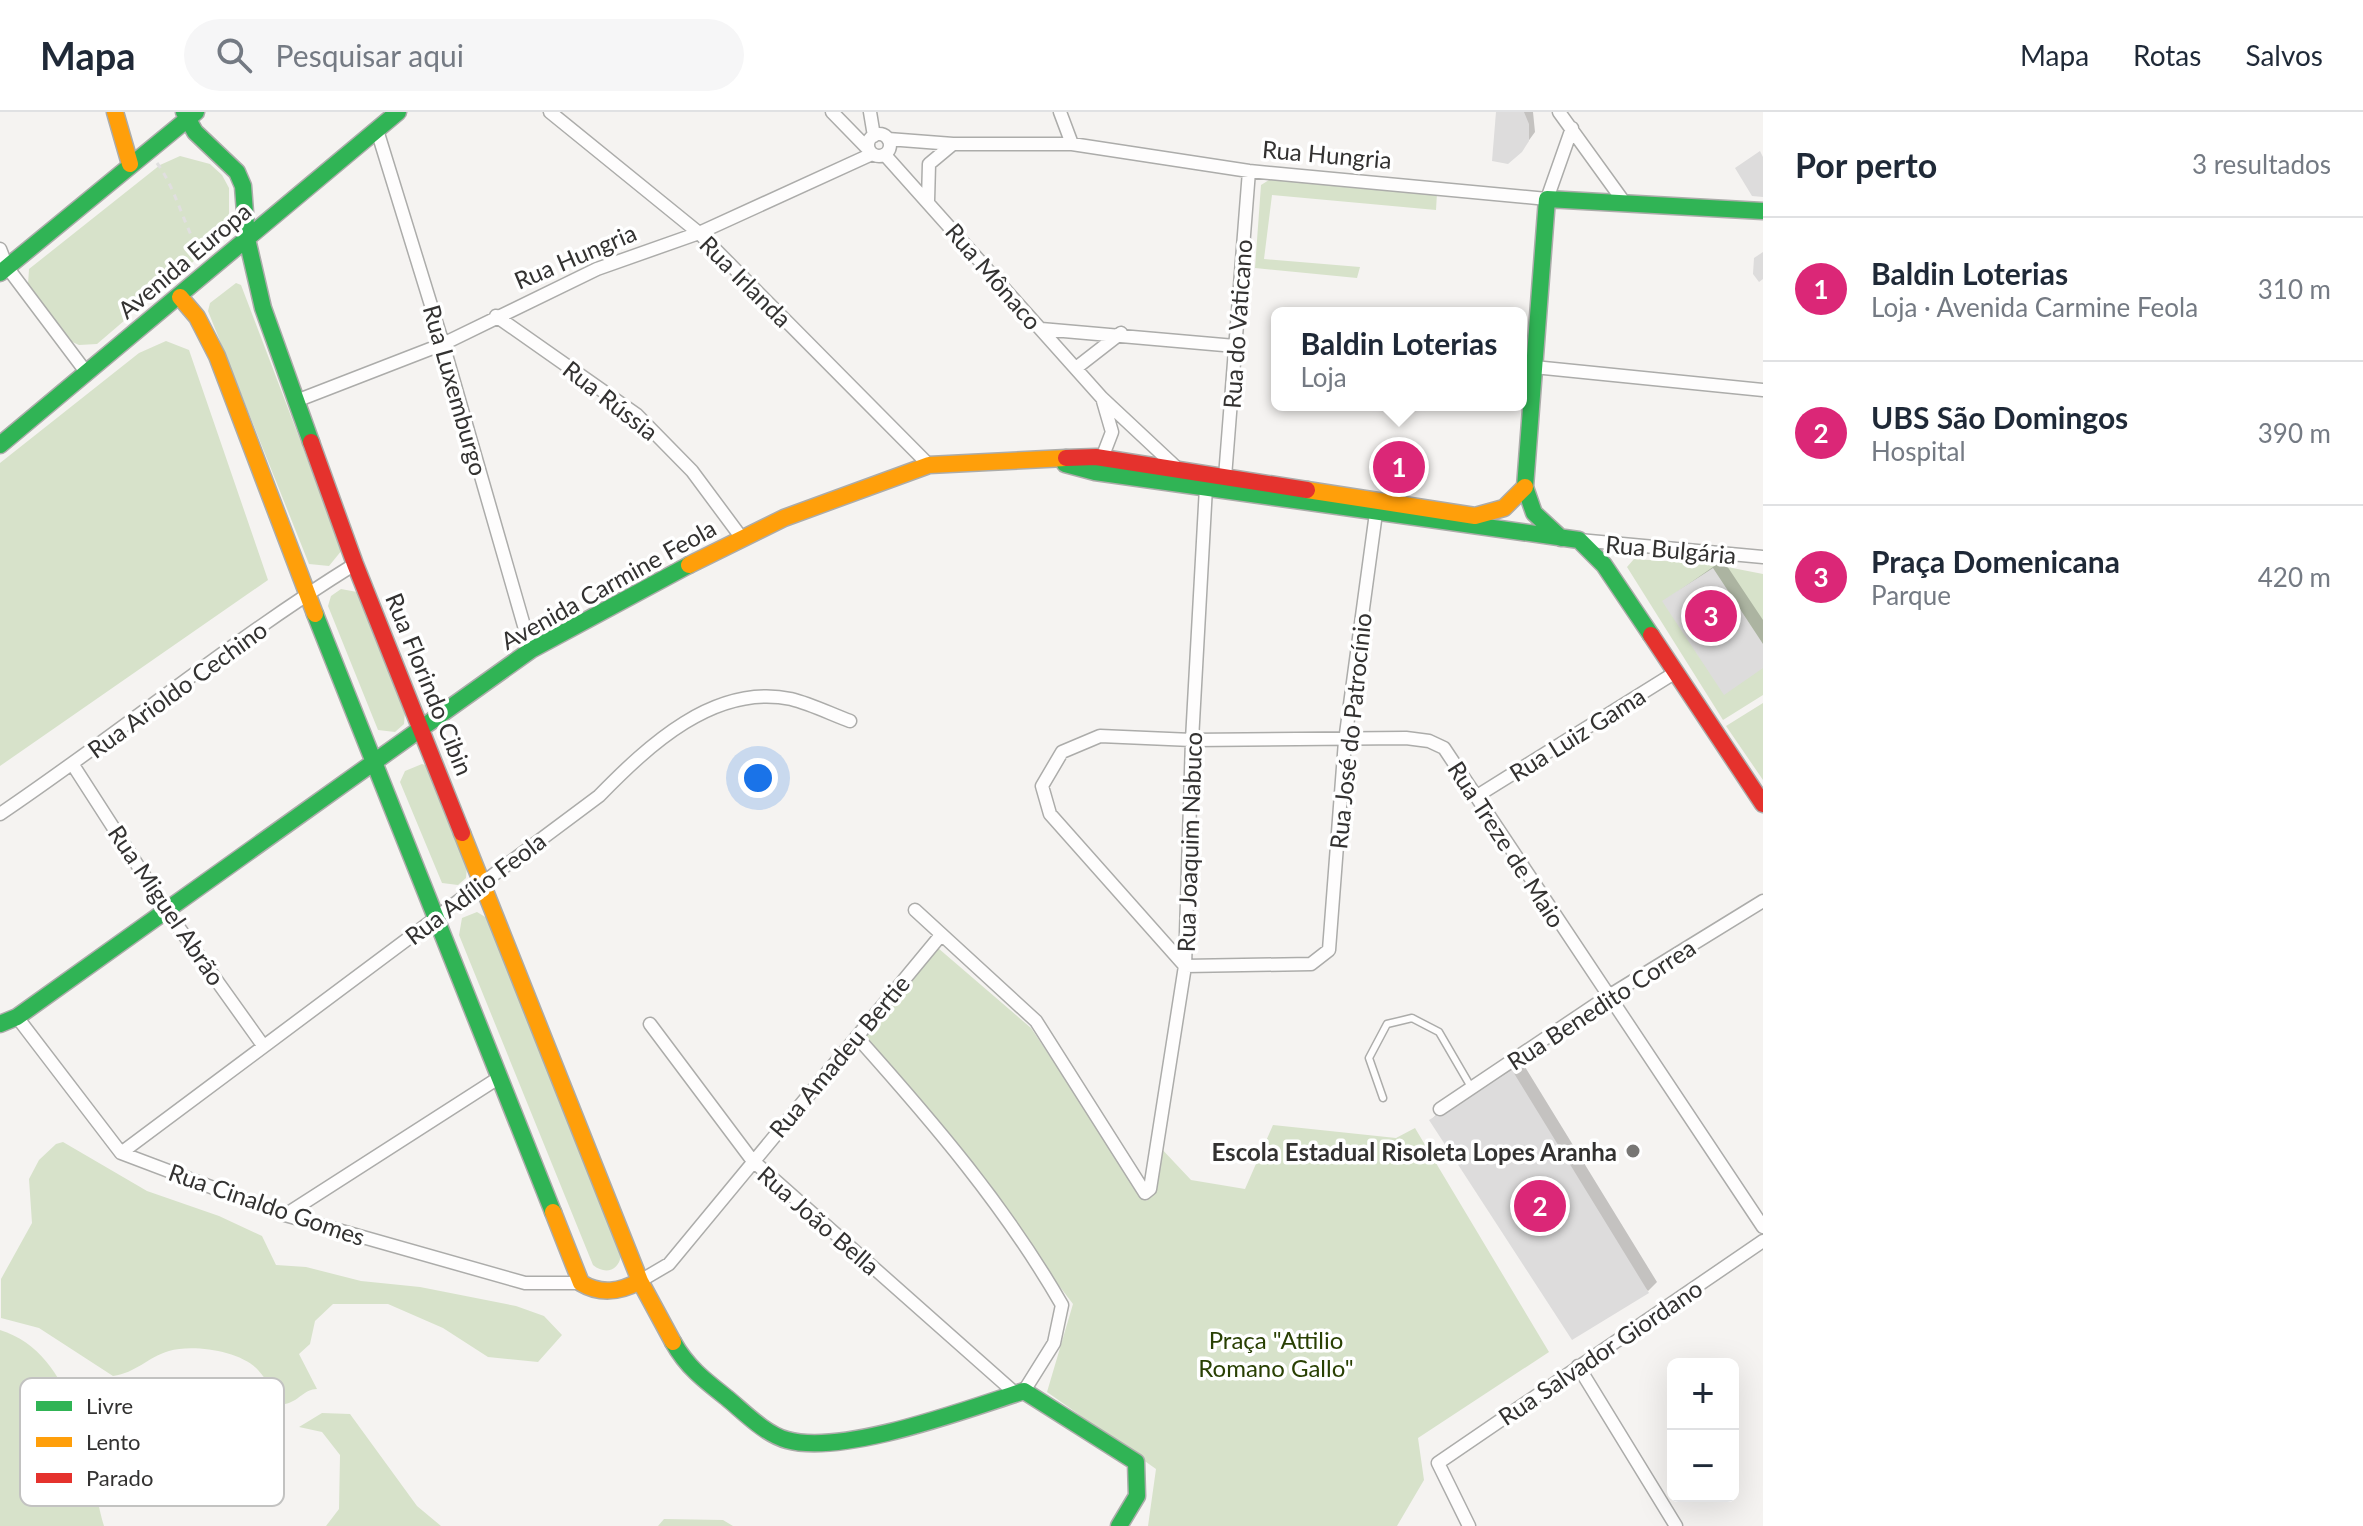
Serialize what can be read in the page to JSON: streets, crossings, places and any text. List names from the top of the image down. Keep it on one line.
{"streets":{"main road":["Rua Hungria","Avenida Europa","Avenida Carmine Feola","Rua Florindo Cibin"],"street":["Rua Mônaco","Rua Irlanda","Rua do Vaticano","Rua Luxemburgo","Rua Rússia","Rua Bulgária","Rua Arioldo Cechino","Rua José do Patrocínio","Rua Luiz Gama","Rua Joaquim Nabuco","Rua Treze de Maio","Rua Adílio Feola","Rua Miguel Abrão","Rua Benedito Correa","Rua Amadeu Bertie","Rua Cinaldo Gomes","Rua João Bella","Rua Salvador Giordano"]},"crossings":[["Rua Hungria","Rua Mônaco"],["Rua Hungria","Rua Irlanda"],["Rua Hungria","Rua do Vaticano"],["Rua Hungria","Rua Luxemburgo"],["Rua Hungria","Rua Rússia"],["Rua Hungria","Rua Florindo Cibin"],["Avenida Europa","Rua Luxemburgo"],["Avenida Europa","Rua Florindo Cibin"],["Rua Mônaco","Avenida Carmine Feola"],["Rua Irlanda","Avenida Carmine Feola"],["Rua do Vaticano","Avenida Carmine Feola"],["Rua Luxemburgo","Avenida Carmine Feola"],["Rua Rússia","Avenida Carmine Feola"],["Rua Bulgária","Avenida Carmine Feola"],["Avenida Carmine Feola","Rua Florindo Cibin"],["Avenida Carmine Feola","Rua José do Patrocínio"],["Avenida Carmine Feola","Rua Joaquim Nabuco"],["Avenida Carmine Feola","Rua Miguel Abrão"],["Rua Florindo Cibin","Rua Arioldo Cechino"],["Rua Florindo Cibin","Rua Adílio Feola"],["Rua Florindo Cibin","Rua Amadeu Bertie"],["Rua Florindo Cibin","Rua João Bella"],["Rua Arioldo Cechino","Rua Miguel Abrão"],["Rua José do Patrocínio","Rua Joaquim Nabuco"],["Rua José do Patrocínio","Rua Treze de Maio"],["Rua Luiz Gama","Rua Treze de Maio"],["Rua Joaquim Nabuco","Rua Treze de Maio"],["Rua Joaquim Nabuco","Rua Amadeu Bertie"],["Rua Treze de Maio","Rua Benedito Correa"],["Rua Adílio Feola","Rua Miguel Abrão"],["Rua Adílio Feola","Rua Cinaldo Gomes"],["Rua Amadeu Bertie","Rua João Bella"]],"parks":["Praça \"Attilio Romano Gallo\""],"places":["Escola Estadual Risoleta Lopes Aranha"],"legend":["Livre","Lento","Parado"],"page":{"header":"Mapa","search":"Pesquisar aqui","nav":["Mapa","Rotas","Salvos"],"heading":["Por perto","3 resultados"],"list":[{"mark":"1","name":"Baldin Loterias","note":"Loja · Avenida Carmine Feola","value":"310 m"},{"mark":"2","name":"UBS São Domingos","note":"Hospital","value":"390 m"},{"mark":"3","name":"Praça Domenicana","note":"Parque","value":"420 m"}],"popup":["Baldin Loterias","Loja"],"pins":["1","3","2"],"map_buttons":["+","−"]}}
